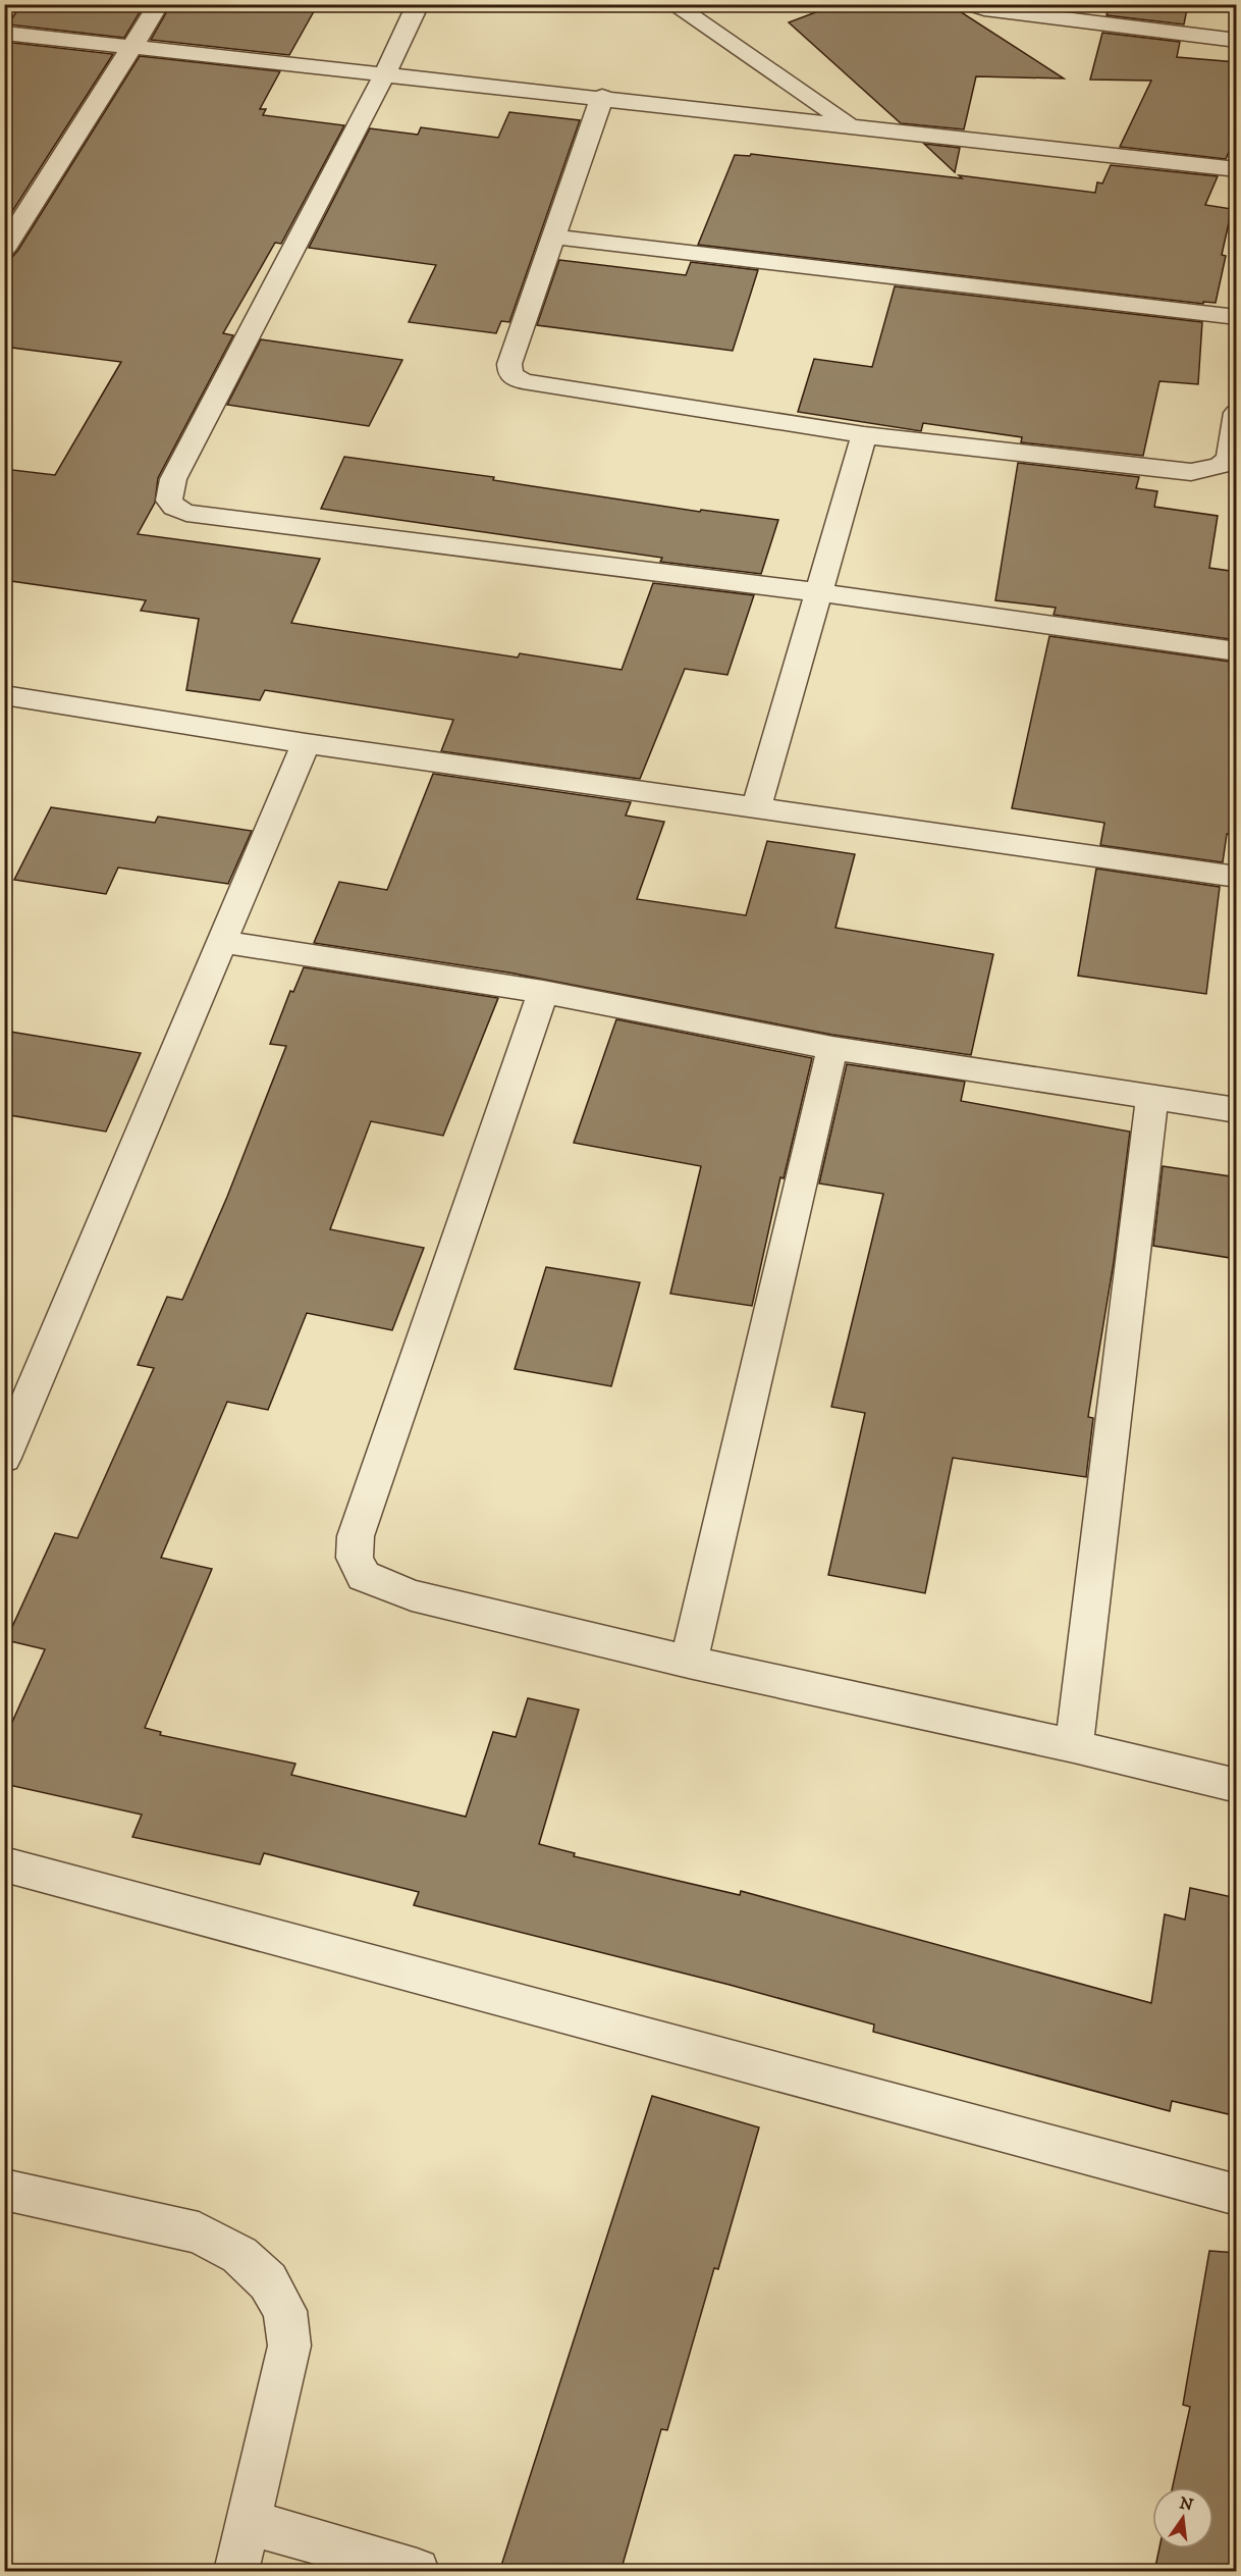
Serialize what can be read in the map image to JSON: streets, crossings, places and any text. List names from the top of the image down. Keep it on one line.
{"north":"top"}
